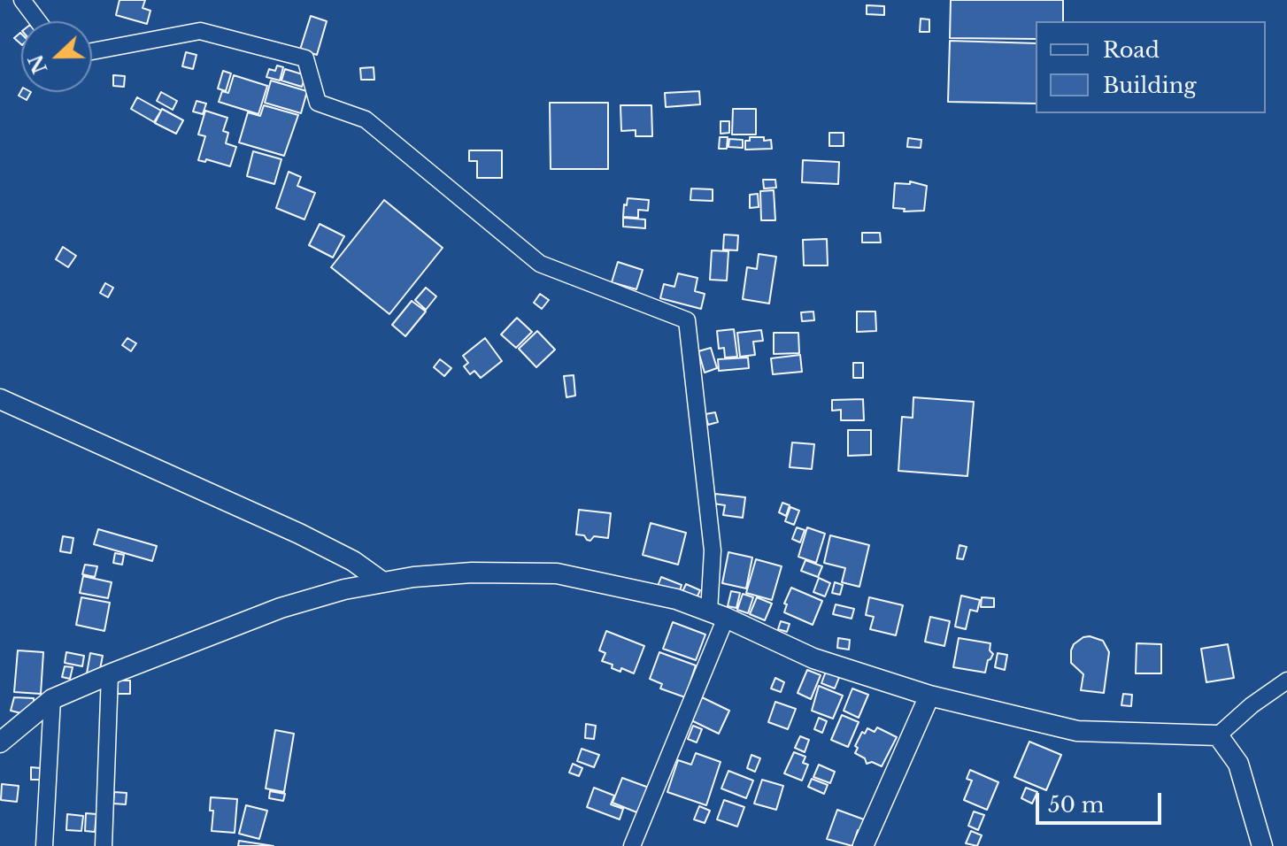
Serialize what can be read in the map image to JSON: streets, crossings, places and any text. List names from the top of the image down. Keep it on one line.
{"legend":["Road","Building"],"scale_bar":"50 m","north":"left"}
